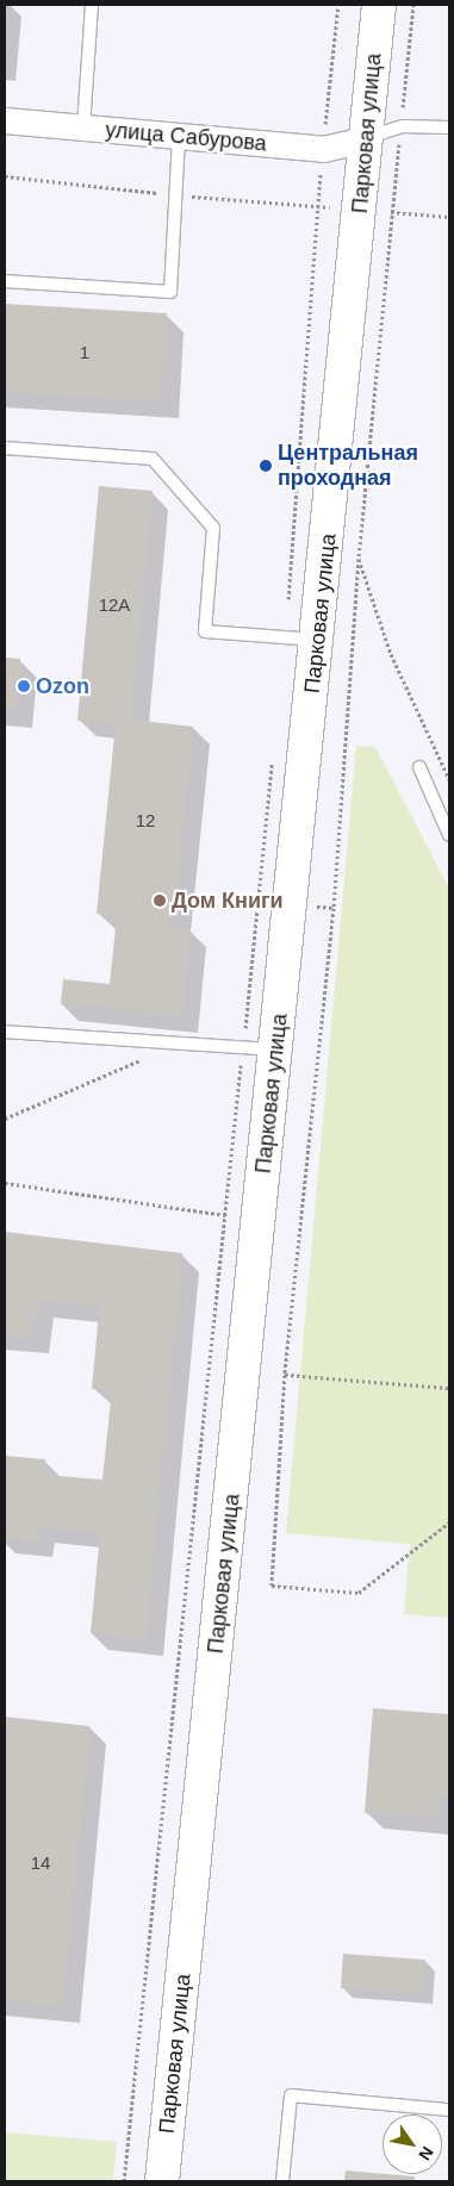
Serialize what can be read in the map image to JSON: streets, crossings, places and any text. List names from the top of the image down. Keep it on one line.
{"streets":{"main road":["Парковая улица"],"street":["улица Сабурова"]},"crossings":[["Парковая улица","улица Сабурова"]],"places":["Центральная проходная","Ozon","Дом Книги"],"house_numbers":["1","12А","12","14"],"north":"bottom right"}
